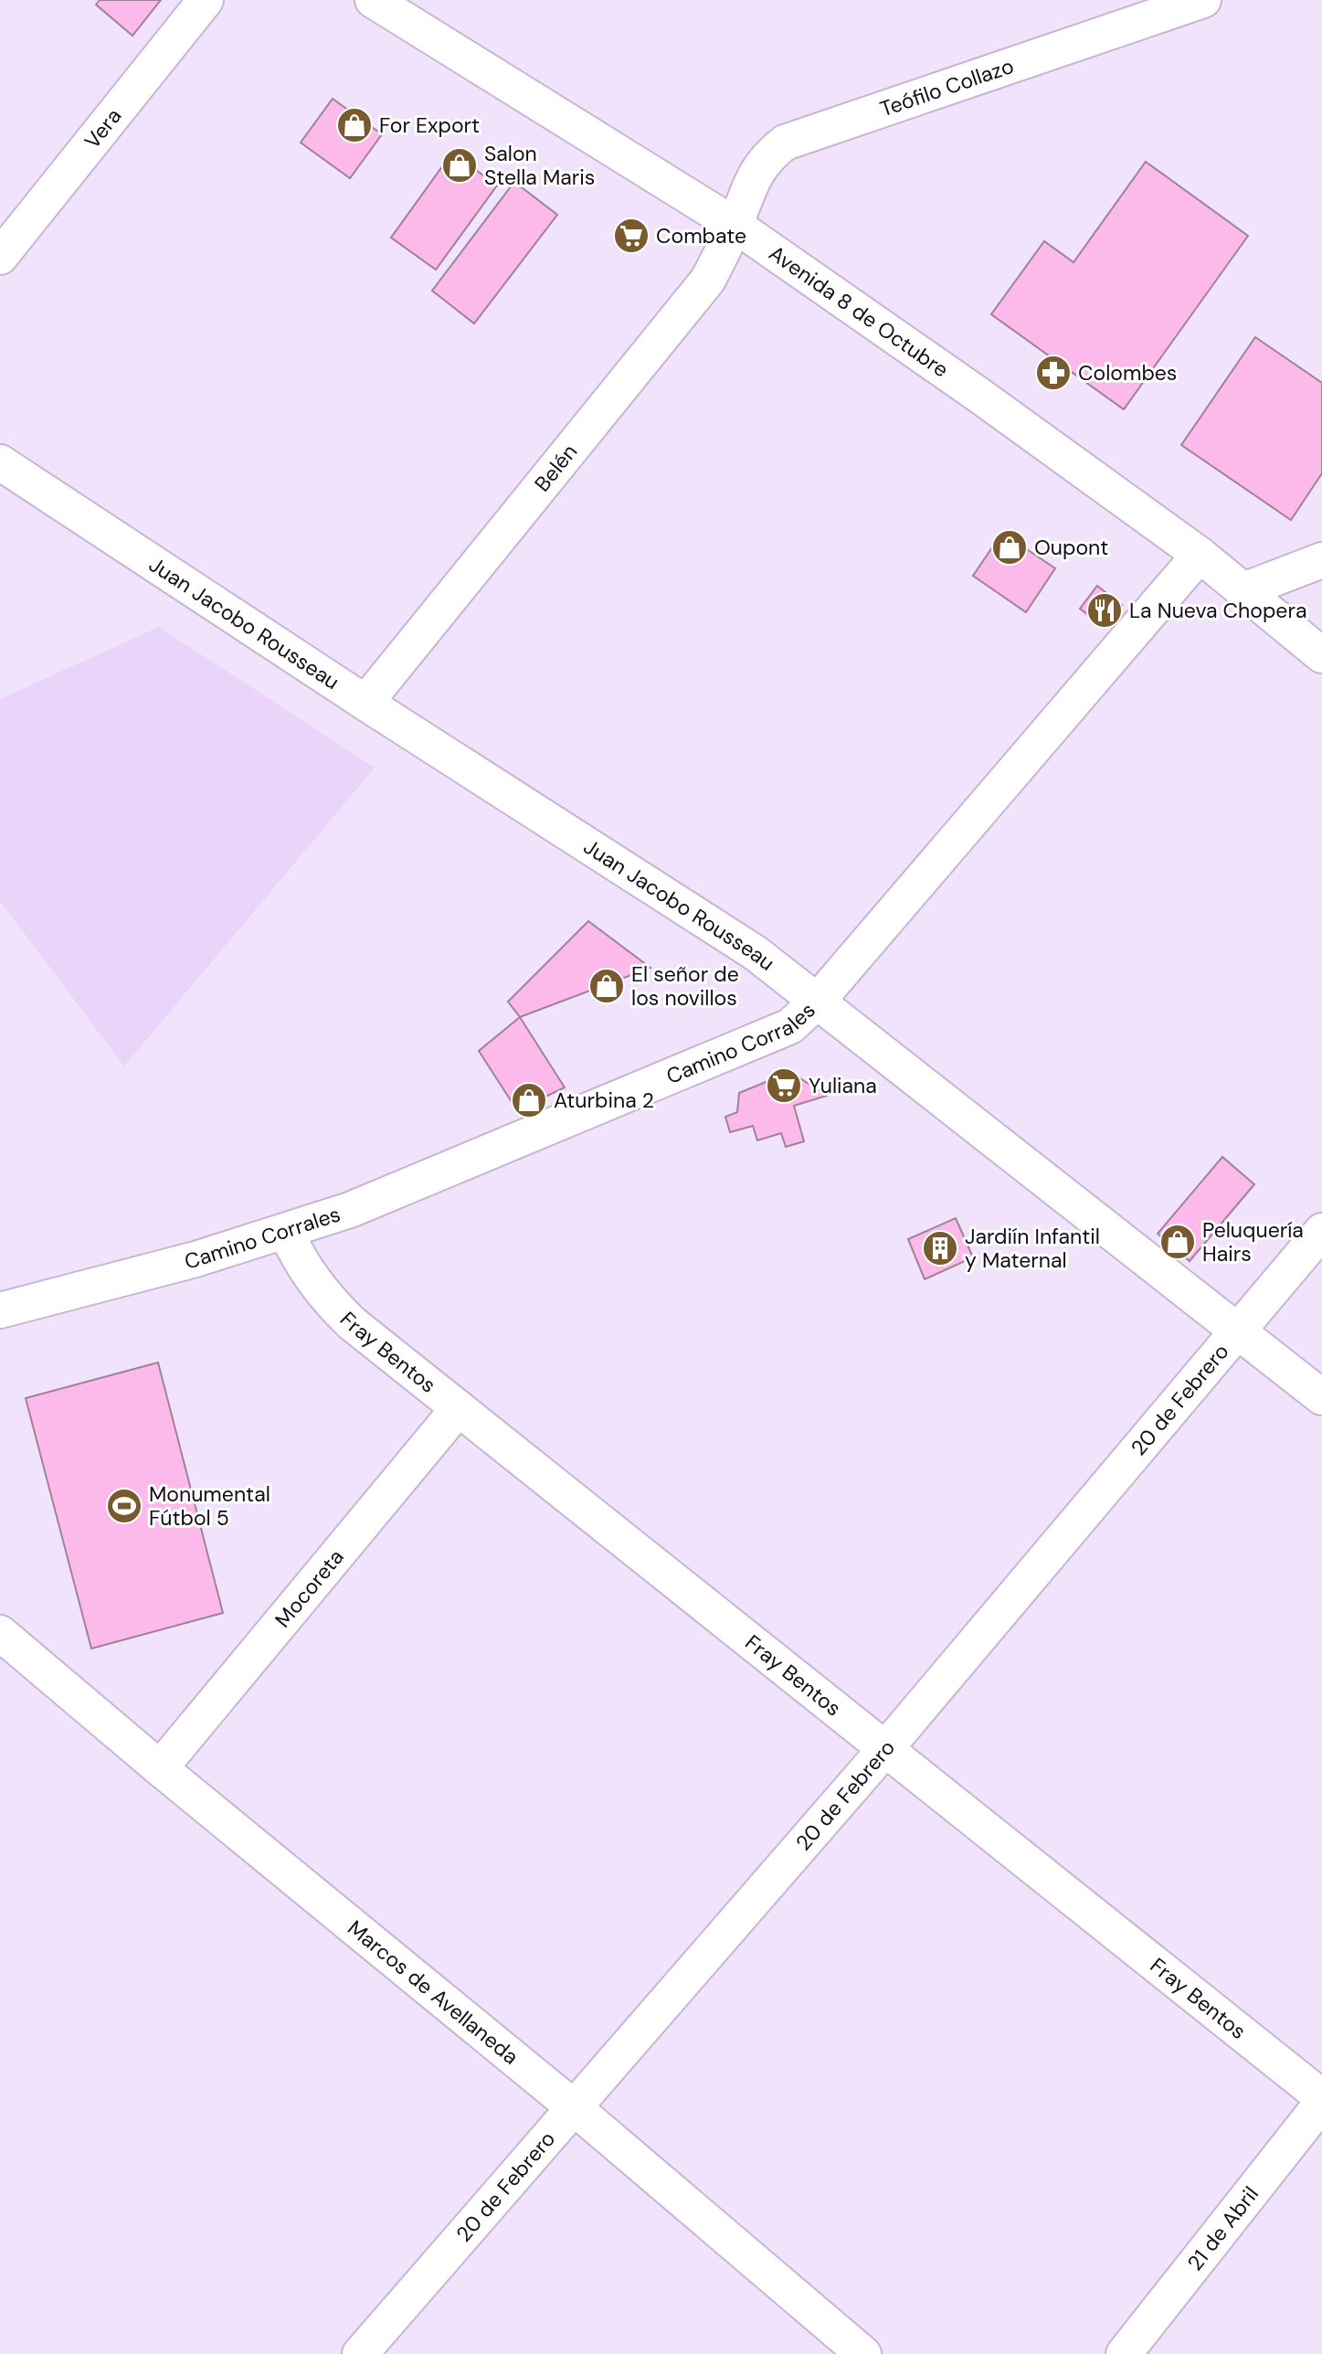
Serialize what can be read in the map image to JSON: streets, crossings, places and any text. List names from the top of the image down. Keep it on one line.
{"streets":{"street":["Teófilo Collazo","Vera","Avenida 8 de Octubre","Belén","Juan Jacobo Rousseau","Camino Corrales","Fray Bentos","20 de Febrero","Mocoreta","Marcos de Avellaneda","21 de Abril"]},"crossings":[["Teófilo Collazo","Avenida 8 de Octubre"],["Teófilo Collazo","Belén"],["Avenida 8 de Octubre","Belén"],["Avenida 8 de Octubre","Camino Corrales"],["Belén","Juan Jacobo Rousseau"],["Juan Jacobo Rousseau","Camino Corrales"],["Juan Jacobo Rousseau","20 de Febrero"],["Camino Corrales","Fray Bentos"],["Fray Bentos","20 de Febrero"],["Fray Bentos","Mocoreta"],["Fray Bentos","21 de Abril"],["20 de Febrero","Marcos de Avellaneda"],["Mocoreta","Marcos de Avellaneda"]],"places":{"shop":["For Export","Salon Stella Maris","Oupont","El señor de los novillos","Aturbina 2","Peluquería Hairs"],"supermarket":["Combate","Yuliana"],"pharmacy":["Colombes"],"restaurant":["La Nueva Chopera"],"building":["Jardiín Infantil y Maternal"],"sports":["Monumental Fútbol 5"]}}
